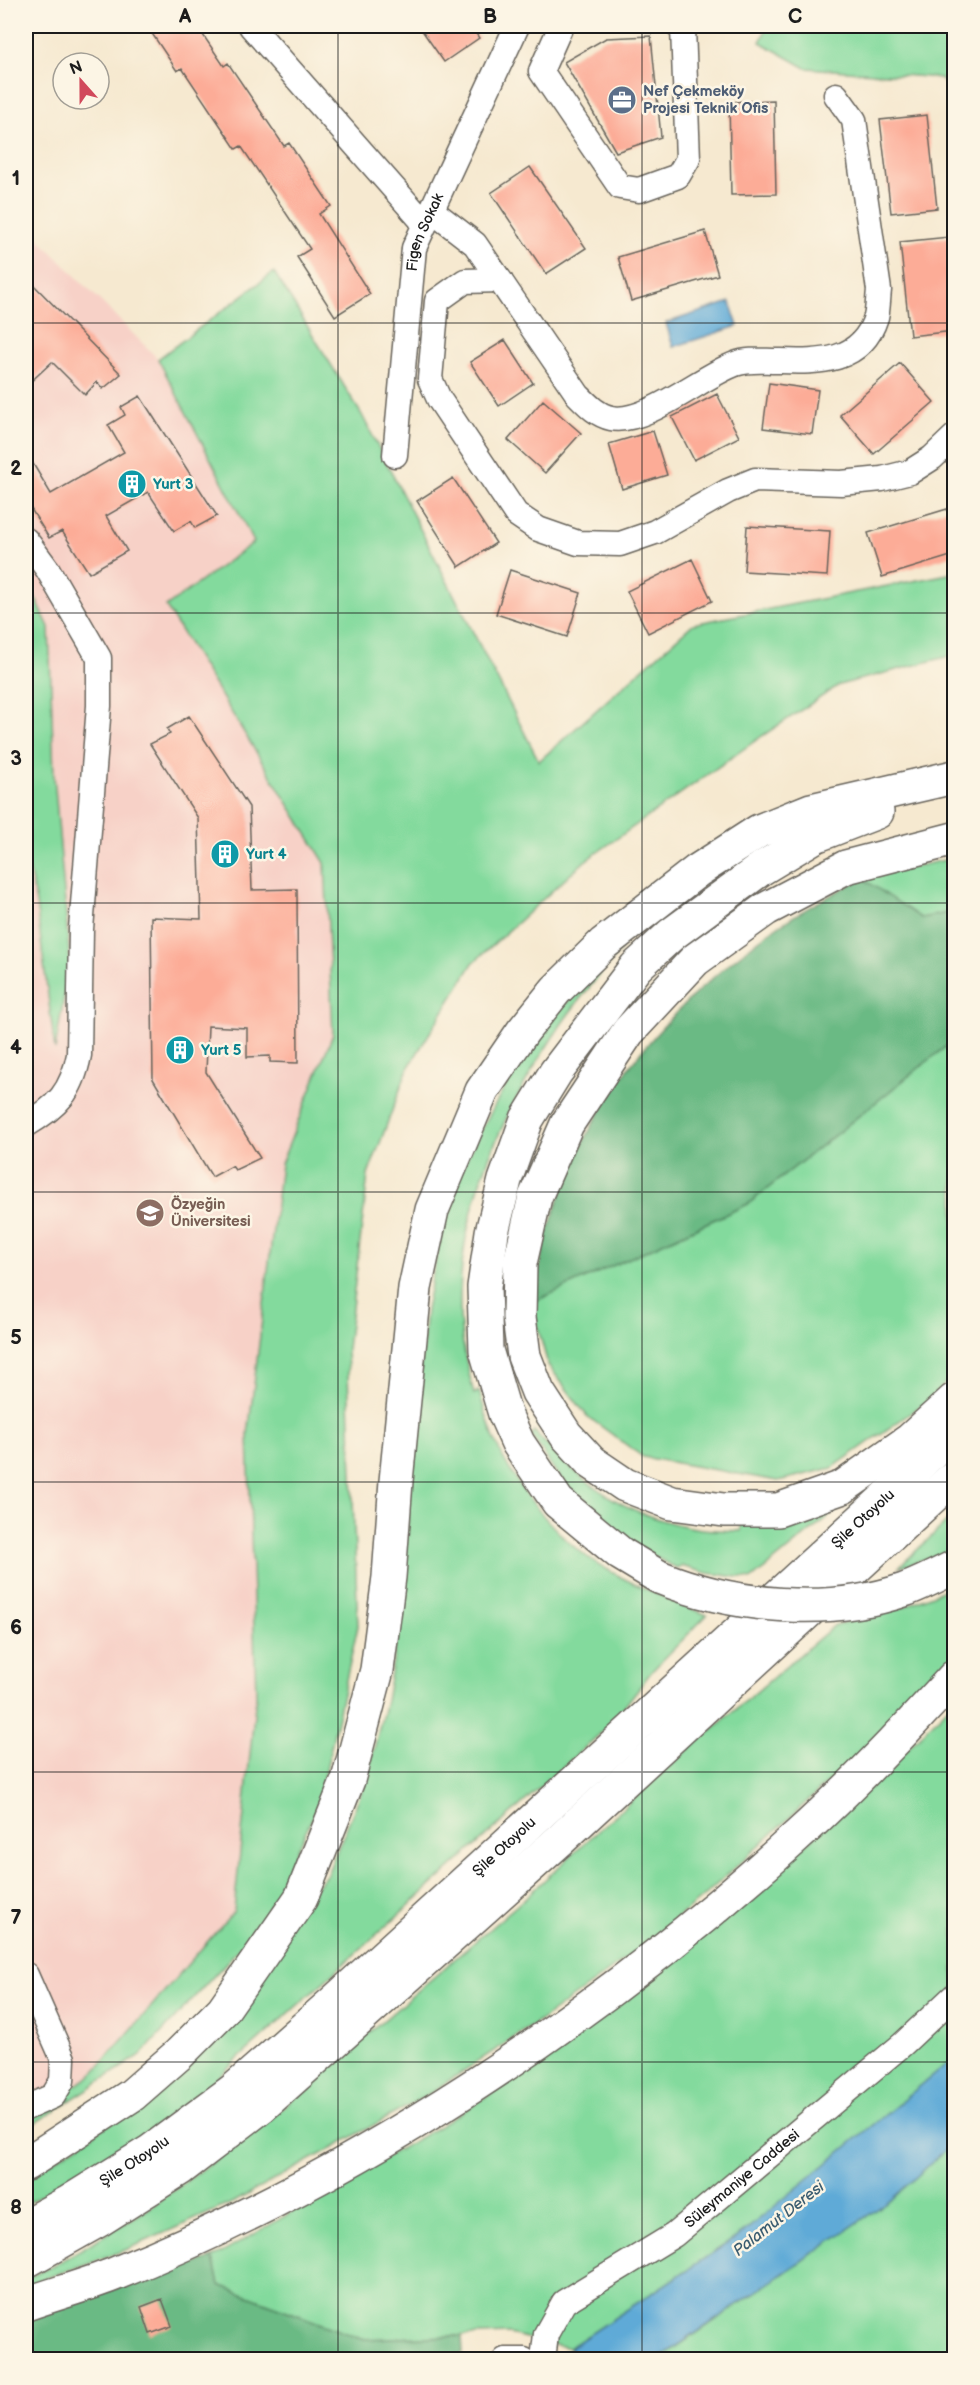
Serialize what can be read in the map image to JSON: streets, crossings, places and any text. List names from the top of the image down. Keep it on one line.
{"streets":{"highway":["Şile Otoyolu"],"street":["Figen Sokak","Süleymaniye Caddesi"]},"water":["Palamut Deresi"],"places":{"office":["Nef Çekmeköy Projesi Teknik Ofis"],"building":["Yurt 3","Yurt 4","Yurt 5"],"school or university":["Özyeğin Üniversitesi"]},"north":"top","grid":{"columns":["A","B","C"],"rows":["1","2","3","4","5","6","7","8"]}}
